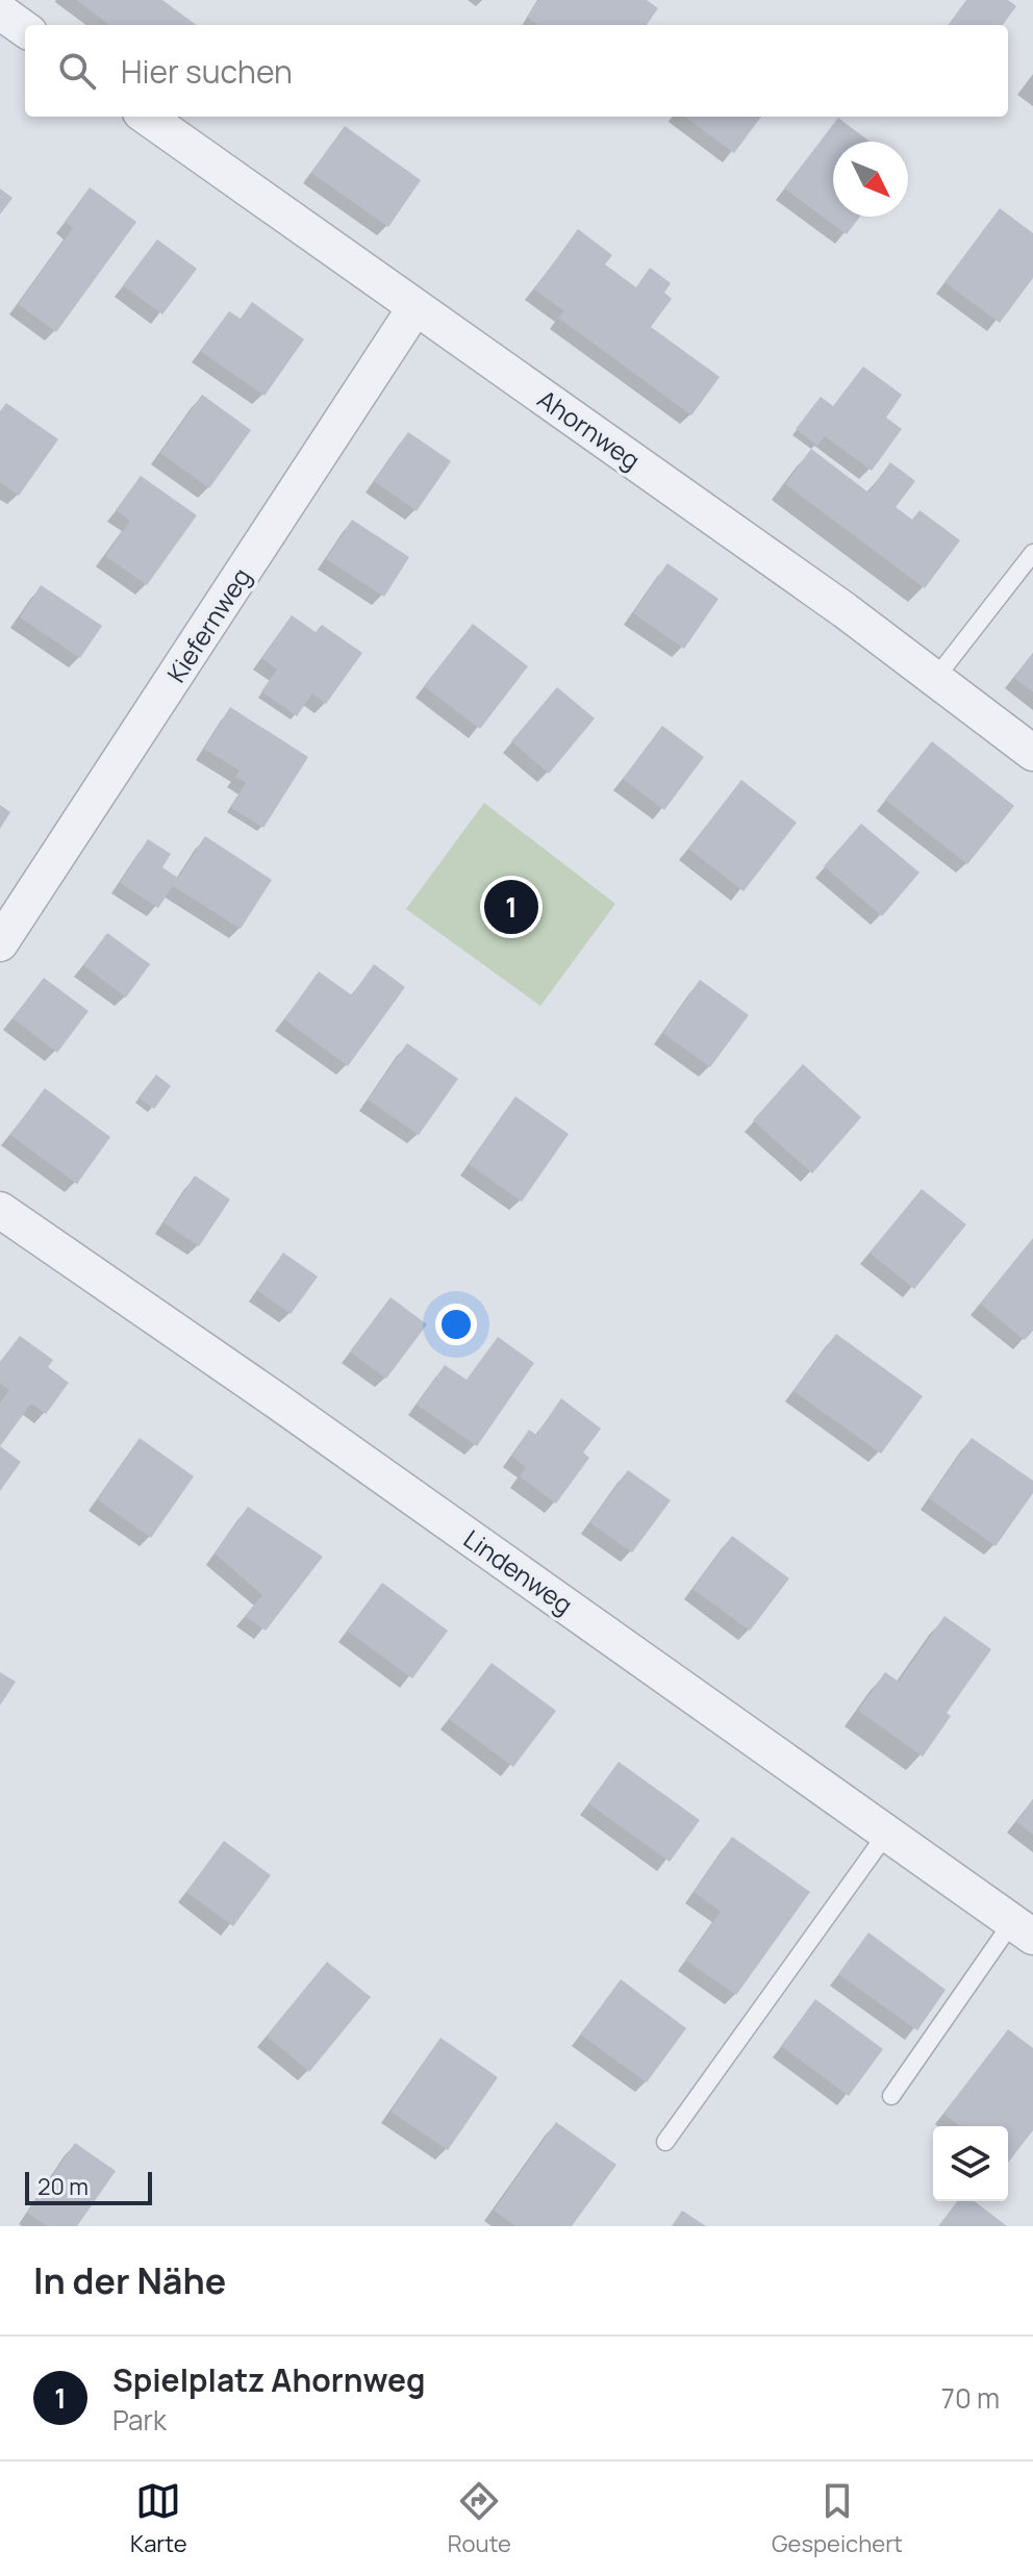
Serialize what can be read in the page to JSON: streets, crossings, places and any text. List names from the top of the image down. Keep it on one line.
{"streets":{"street":["Ahornweg","Kiefernweg","Lindenweg"]},"crossings":[["Ahornweg","Kiefernweg"]],"scale_bar":"20 m","north":"bottom right","page":{"search":"Hier suchen","pins":"1","scale":"20 m","heading":"In der Nähe","list":[{"mark":"1","name":"Spielplatz Ahornweg","note":"Park","value":"70 m"}],"nav":["Karte","Route","Gespeichert"]}}
